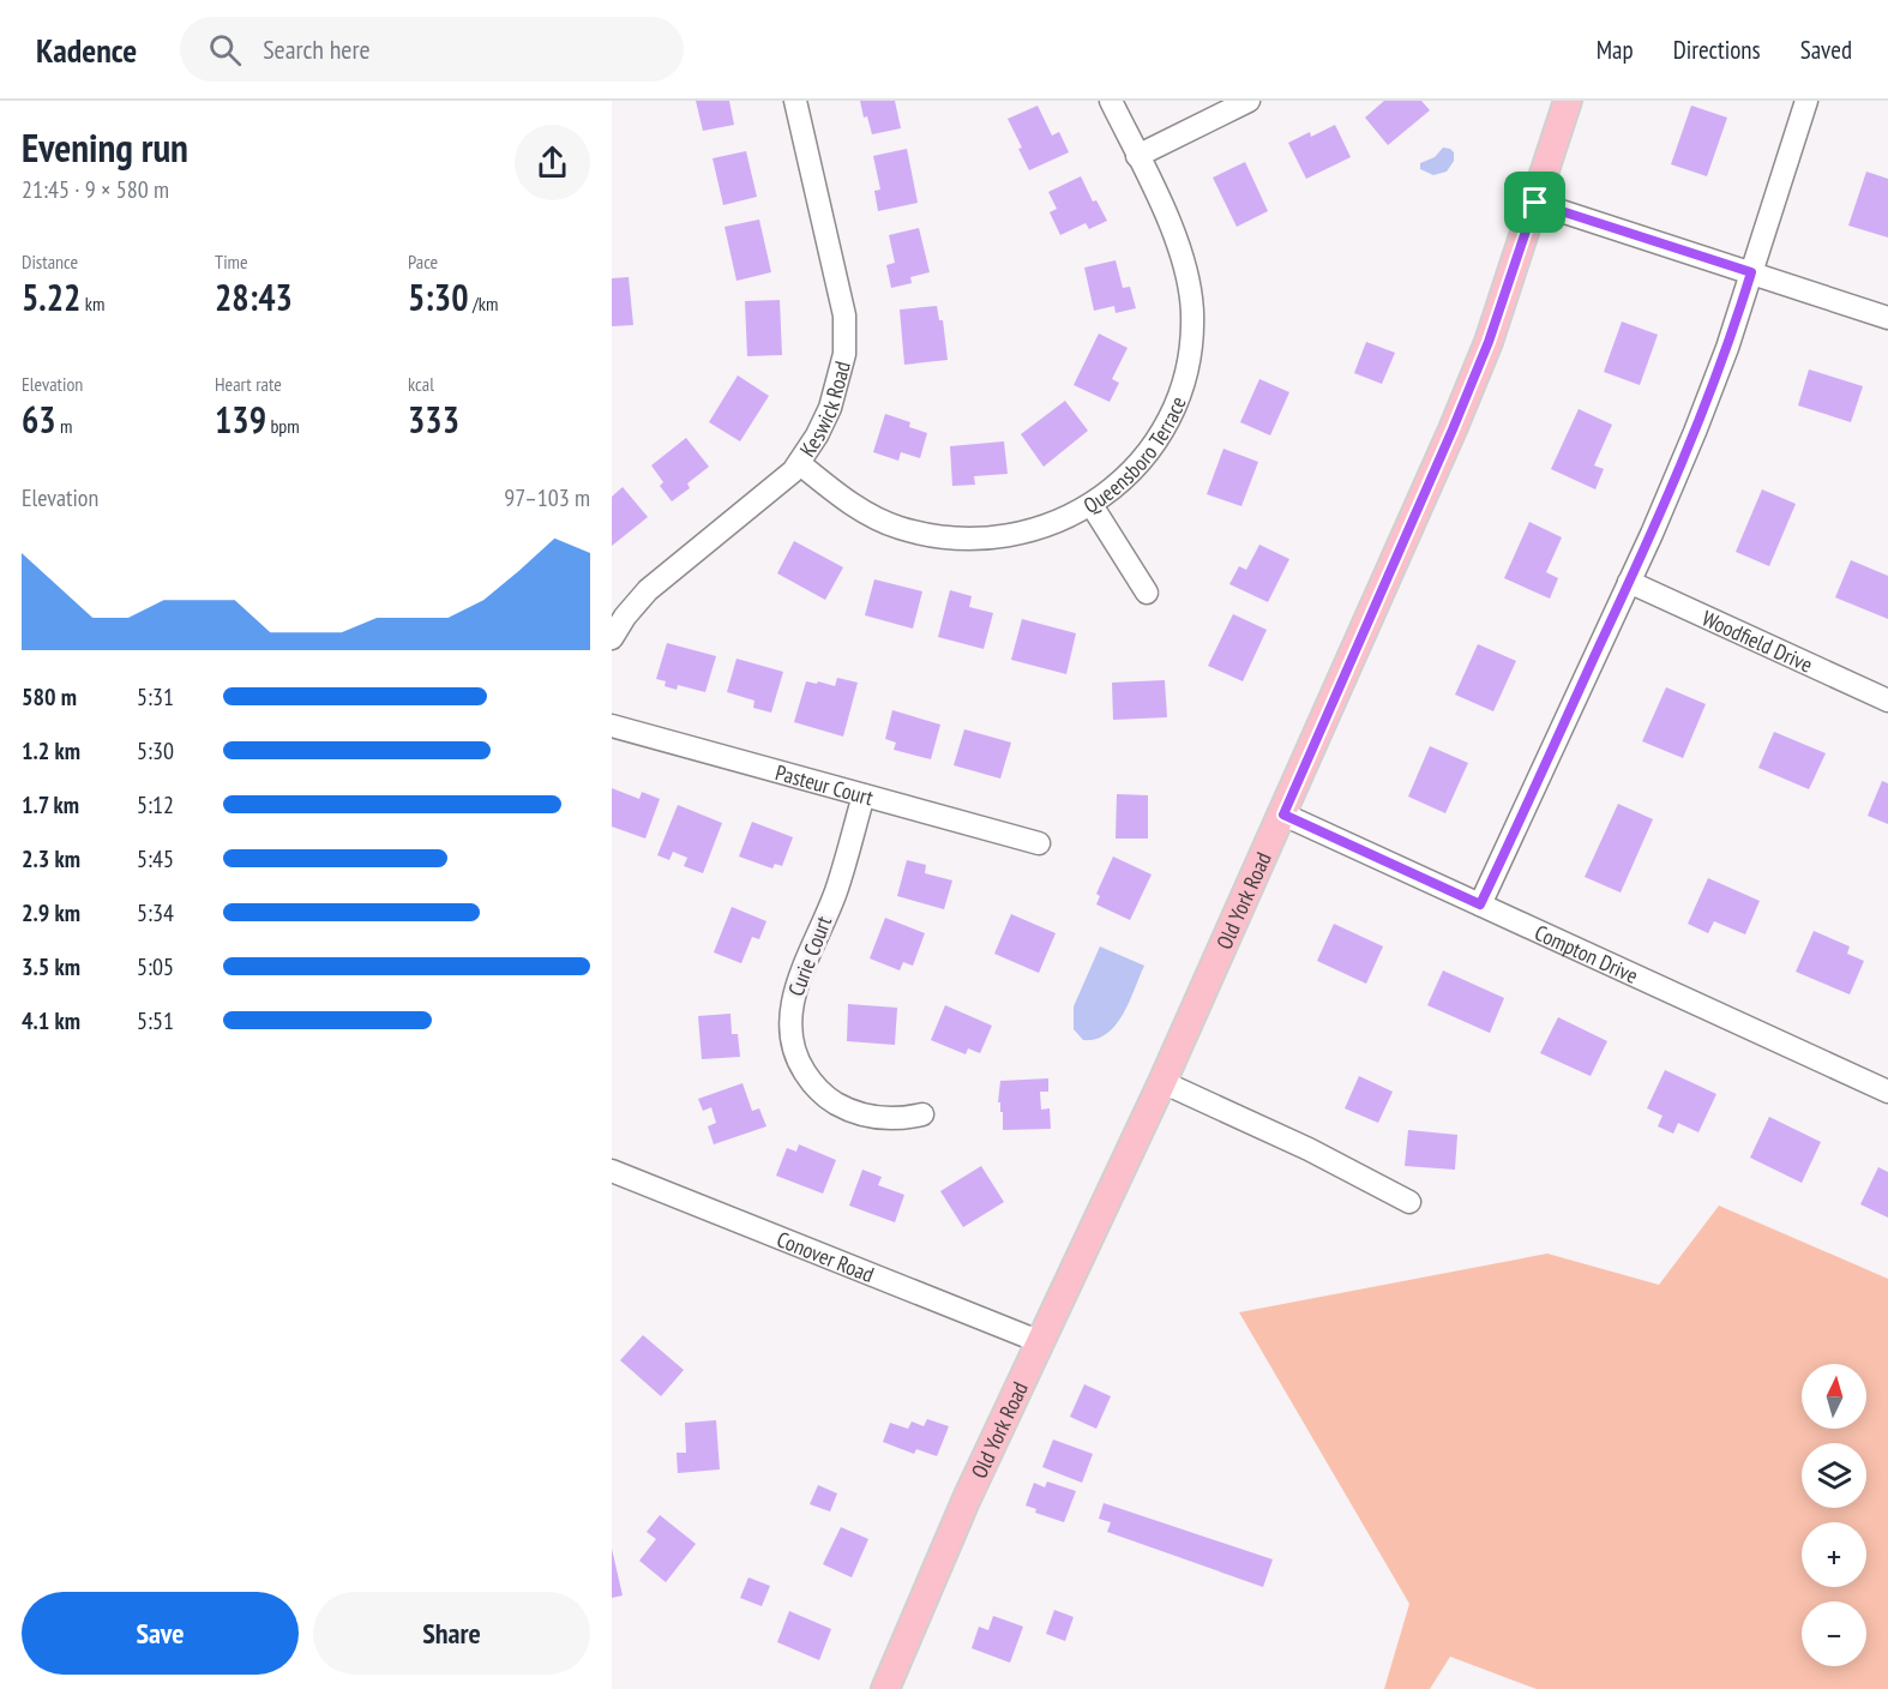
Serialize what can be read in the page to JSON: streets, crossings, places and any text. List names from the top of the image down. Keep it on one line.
{"streets":{"main road":["Old York Road"],"street":["Keswick Road","Queensboro Terrace","Woodfield Drive","Pasteur Court","Compton Drive","Curie Court","Conover Road"]},"crossings":[["Keswick Road","Queensboro Terrace"],["Pasteur Court","Curie Court"],["Old York Road","Compton Drive"],["Old York Road","Conover Road"]],"north":"top","page":{"header":"Kadence","search":"Search here","nav":["Map","Directions","Saved"],"heading":["Evening run","21:45 · 9 × 580 m"],"stats":[["Distance","5.22 km"],["Time","28:43"],["Pace","5:30 /km"],["Elevation","63 m"],["Heart rate","139 bpm"],["kcal","333"]],"chart":["Elevation","97–103 m"],"list":[{"name":"580 m","note":"5:31"},{"name":"1.2 km","note":"5:30"},{"name":"1.7 km","note":"5:12"},{"name":"2.3 km","note":"5:45"},{"name":"2.9 km","note":"5:34"},{"name":"3.5 km","note":"5:05"},{"name":"4.1 km","note":"5:51"}],"map_buttons":["+","−"],"buttons":["Save","Share"]}}
